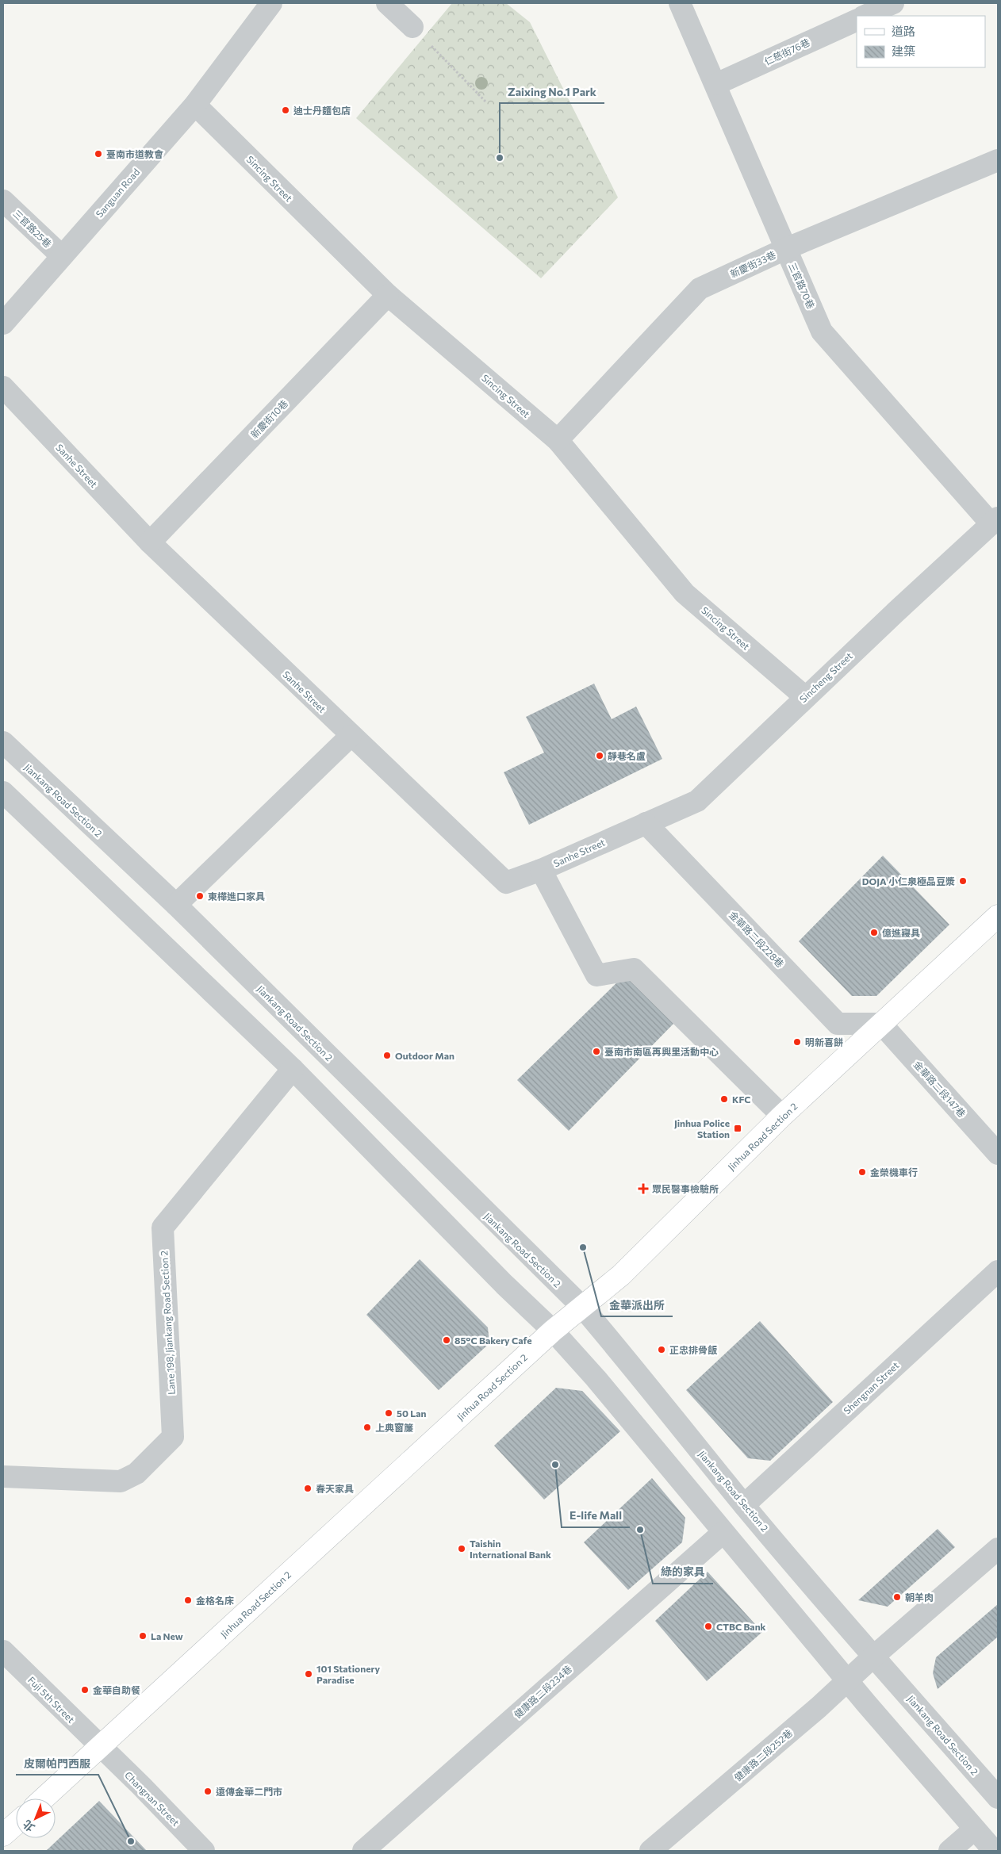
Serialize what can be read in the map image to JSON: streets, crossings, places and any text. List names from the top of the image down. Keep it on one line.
{"streets":{"main road":["Jinhua Road Section 2"],"street":["仁慈街76巷","Sincing Street","Sanguan Road","三官路25巷","新慶街33巷","三官路70巷","新慶街10巷","Sanhe Street","Sincheng Street","Jiankang Road Section 2","金華路二段228巷","金華路二段147巷","Lane 198, Jiankang Road Section 2","Shengnan Street","健康路二段234巷","Fuji 5th Street","健康路二段252巷","Changnan Street"]},"crossings":[["仁慈街76巷","三官路70巷"],["Sincing Street","Sanguan Road"],["Sincing Street","新慶街33巷"],["Sincing Street","新慶街10巷"],["Sincing Street","Sincheng Street"],["Sanguan Road","三官路25巷"],["新慶街33巷","三官路70巷"],["三官路70巷","Sincheng Street"],["新慶街10巷","Sanhe Street"],["Sanhe Street","Sincheng Street"],["Sanhe Street","金華路二段228巷"],["Sincheng Street","金華路二段228巷"],["Jiankang Road Section 2","Jinhua Road Section 2"],["Jiankang Road Section 2","Shengnan Street"],["Jiankang Road Section 2","健康路二段252巷"],["金華路二段228巷","金華路二段147巷"],["金華路二段228巷","Jinhua Road Section 2"],["金華路二段147巷","Jinhua Road Section 2"],["Jinhua Road Section 2","Fuji 5th Street"],["Jinhua Road Section 2","Changnan Street"],["Fuji 5th Street","Changnan Street"]],"places":{"other":["迪士丹麵包店","臺南市道教會","Zaixing No.1 Park","靜巷名盧","DOJA 小仁泉極品豆漿","東樺進口家具","億進寢具","明新喜餅","臺南市南區再興里活動中心","Outdoor Man","KFC","金榮機車行","金華派出所","85°C Bakery Cafe","正忠排骨飯","50 Lan","上典窗簾","E-life Mall","春天家具","綠的家具","Taishin International Bank","朝羊肉","金格名床","CTBC Bank","La New","101 Stationery Paradise","金華自助餐","遠傳金華二門市","皮爾帕門西服"],"transit":["Jinhua Police Station"],"health":["眾民醫事檢驗所"]},"legend":["道路","建築"],"north":"bottom left"}
